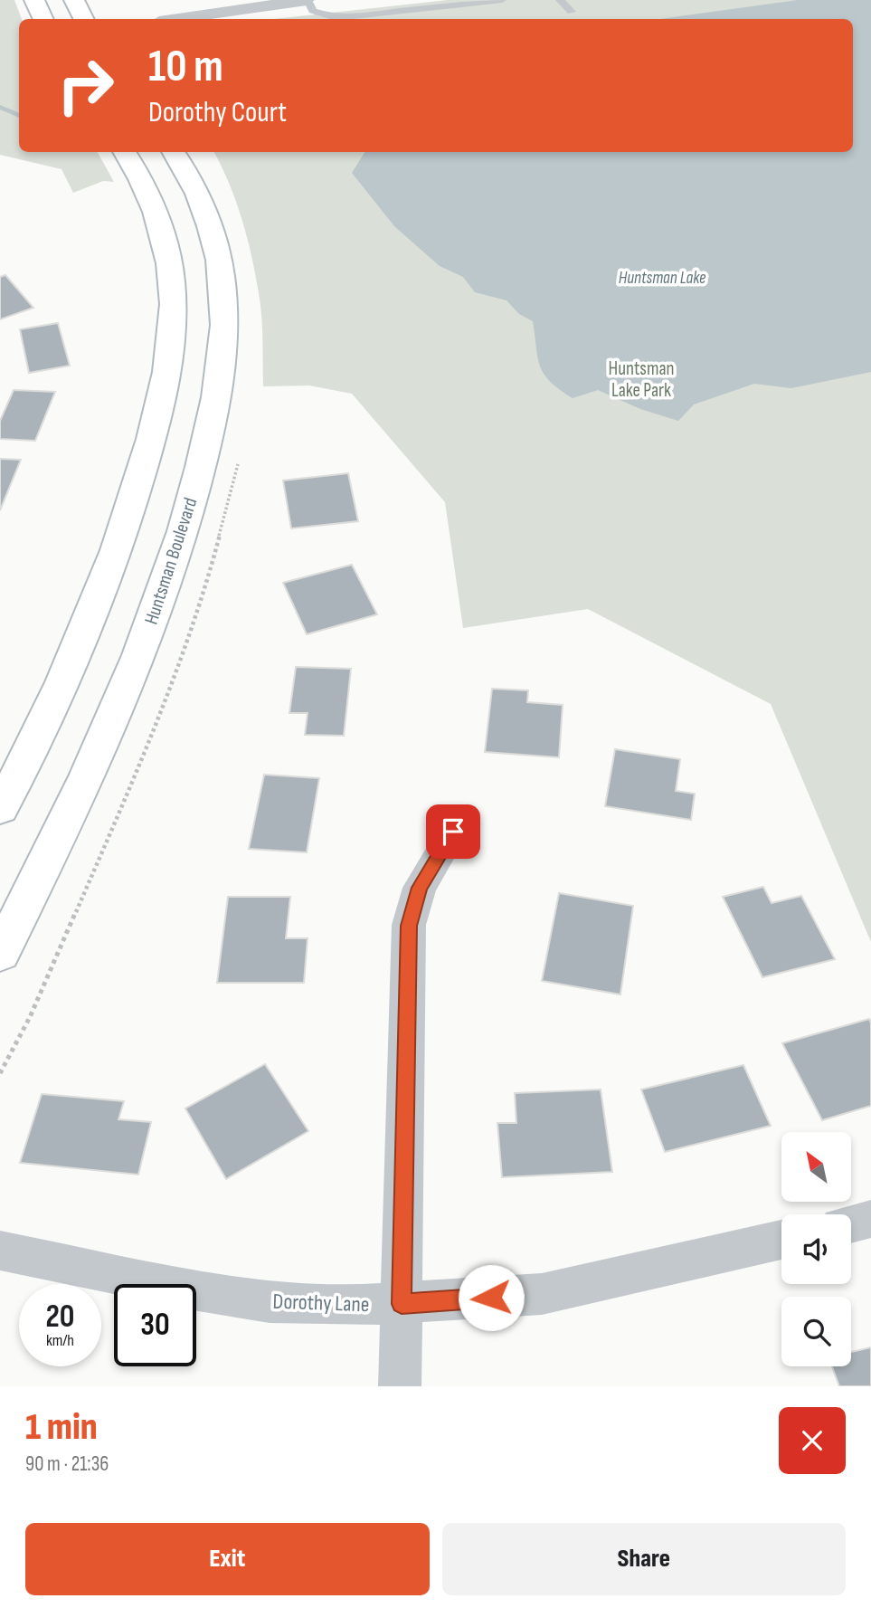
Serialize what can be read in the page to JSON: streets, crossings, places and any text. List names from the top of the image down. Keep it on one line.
{"streets":{"street":["Huntsman Boulevard","Dorothy Lane"]},"water":["Huntsman Lake"],"parks":["Huntsman Lake Park"],"north":"top left","page":{"turn":["10 m","Dorothy Court"],"speed":"20 km/h","limit":"30","heading":["1 min","90 m · 21:36"],"buttons":["Exit","Share"]}}
